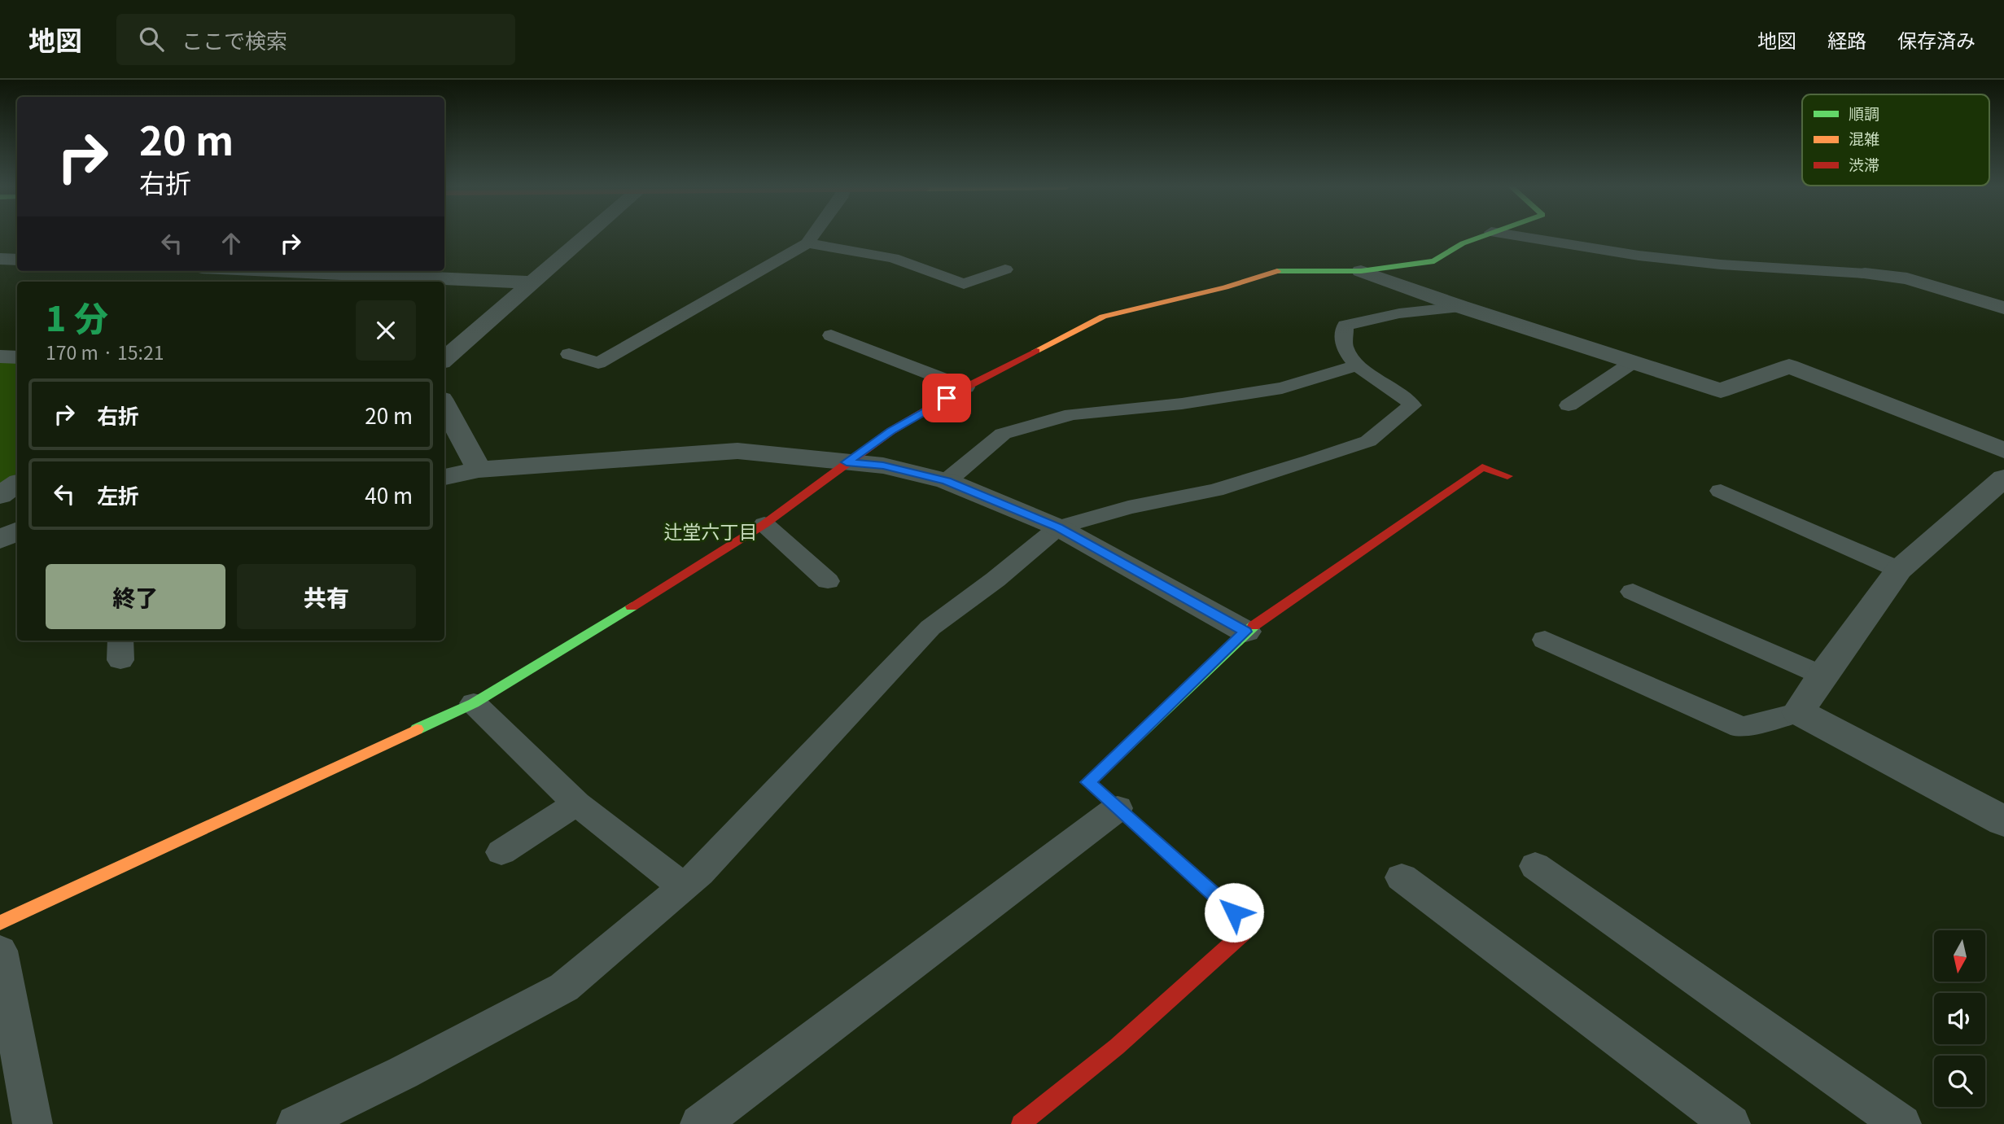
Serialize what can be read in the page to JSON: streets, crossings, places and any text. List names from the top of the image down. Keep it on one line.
{"districts":["辻堂六丁目"],"legend":["順調","混雑","渋滞"],"north":"bottom","page":{"header":"地図","search":"ここで検索","nav":["地図","経路","保存済み"],"turn":["20 m","右折"],"heading":["1 分","170 m · 15:21"],"list":[{"name":"右折","value":"20 m"},{"name":"左折","value":"40 m"}],"buttons":["終了","共有"]}}
